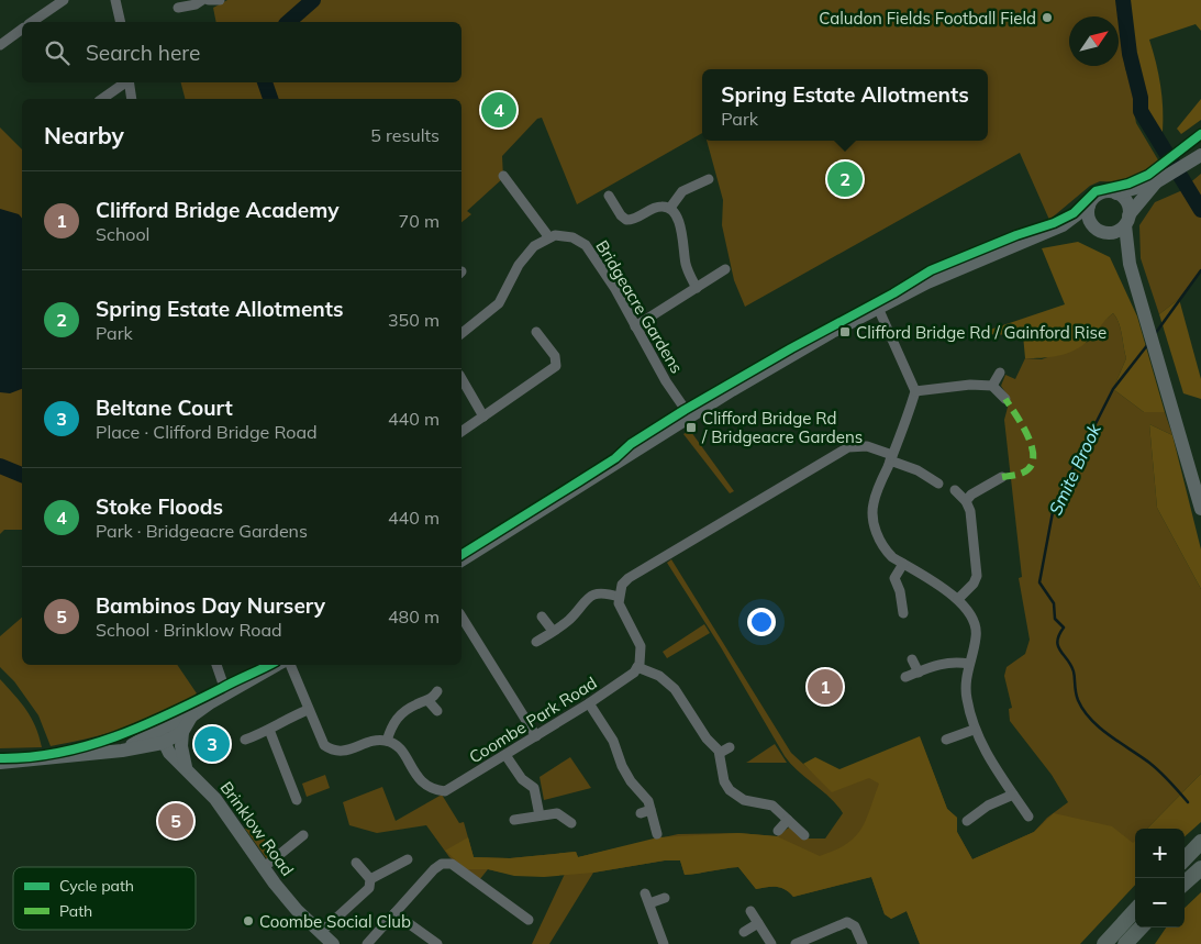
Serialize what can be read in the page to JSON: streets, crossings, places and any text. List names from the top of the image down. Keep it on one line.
{"streets":{"main road":["Brinklow Road"],"street":["Bridgeacre Gardens","Coombe Park Road"]},"water":["Smite Brook"],"places":{"other":["Caludon Fields Football Field","Coombe Social Club"],"transit":["Clifford Bridge Rd / Gainford Rise","Clifford Bridge Rd / Bridgeacre Gardens"]},"legend":["Cycle path","Path"],"north":"top right","page":{"search":"Search here","popup":["Spring Estate Allotments","Park"],"pins":["4","2","1","3","5"],"heading":["Nearby","5 results"],"list":[{"mark":"1","name":"Clifford Bridge Academy","note":"School","value":"70 m"},{"mark":"2","name":"Spring Estate Allotments","note":"Park","value":"350 m"},{"mark":"3","name":"Beltane Court","note":"Place · Clifford Bridge Road","value":"440 m"},{"mark":"4","name":"Stoke Floods","note":"Park · Bridgeacre Gardens","value":"440 m"},{"mark":"5","name":"Bambinos Day Nursery","note":"School · Brinklow Road","value":"480 m"}],"map_buttons":["+","−"]}}
